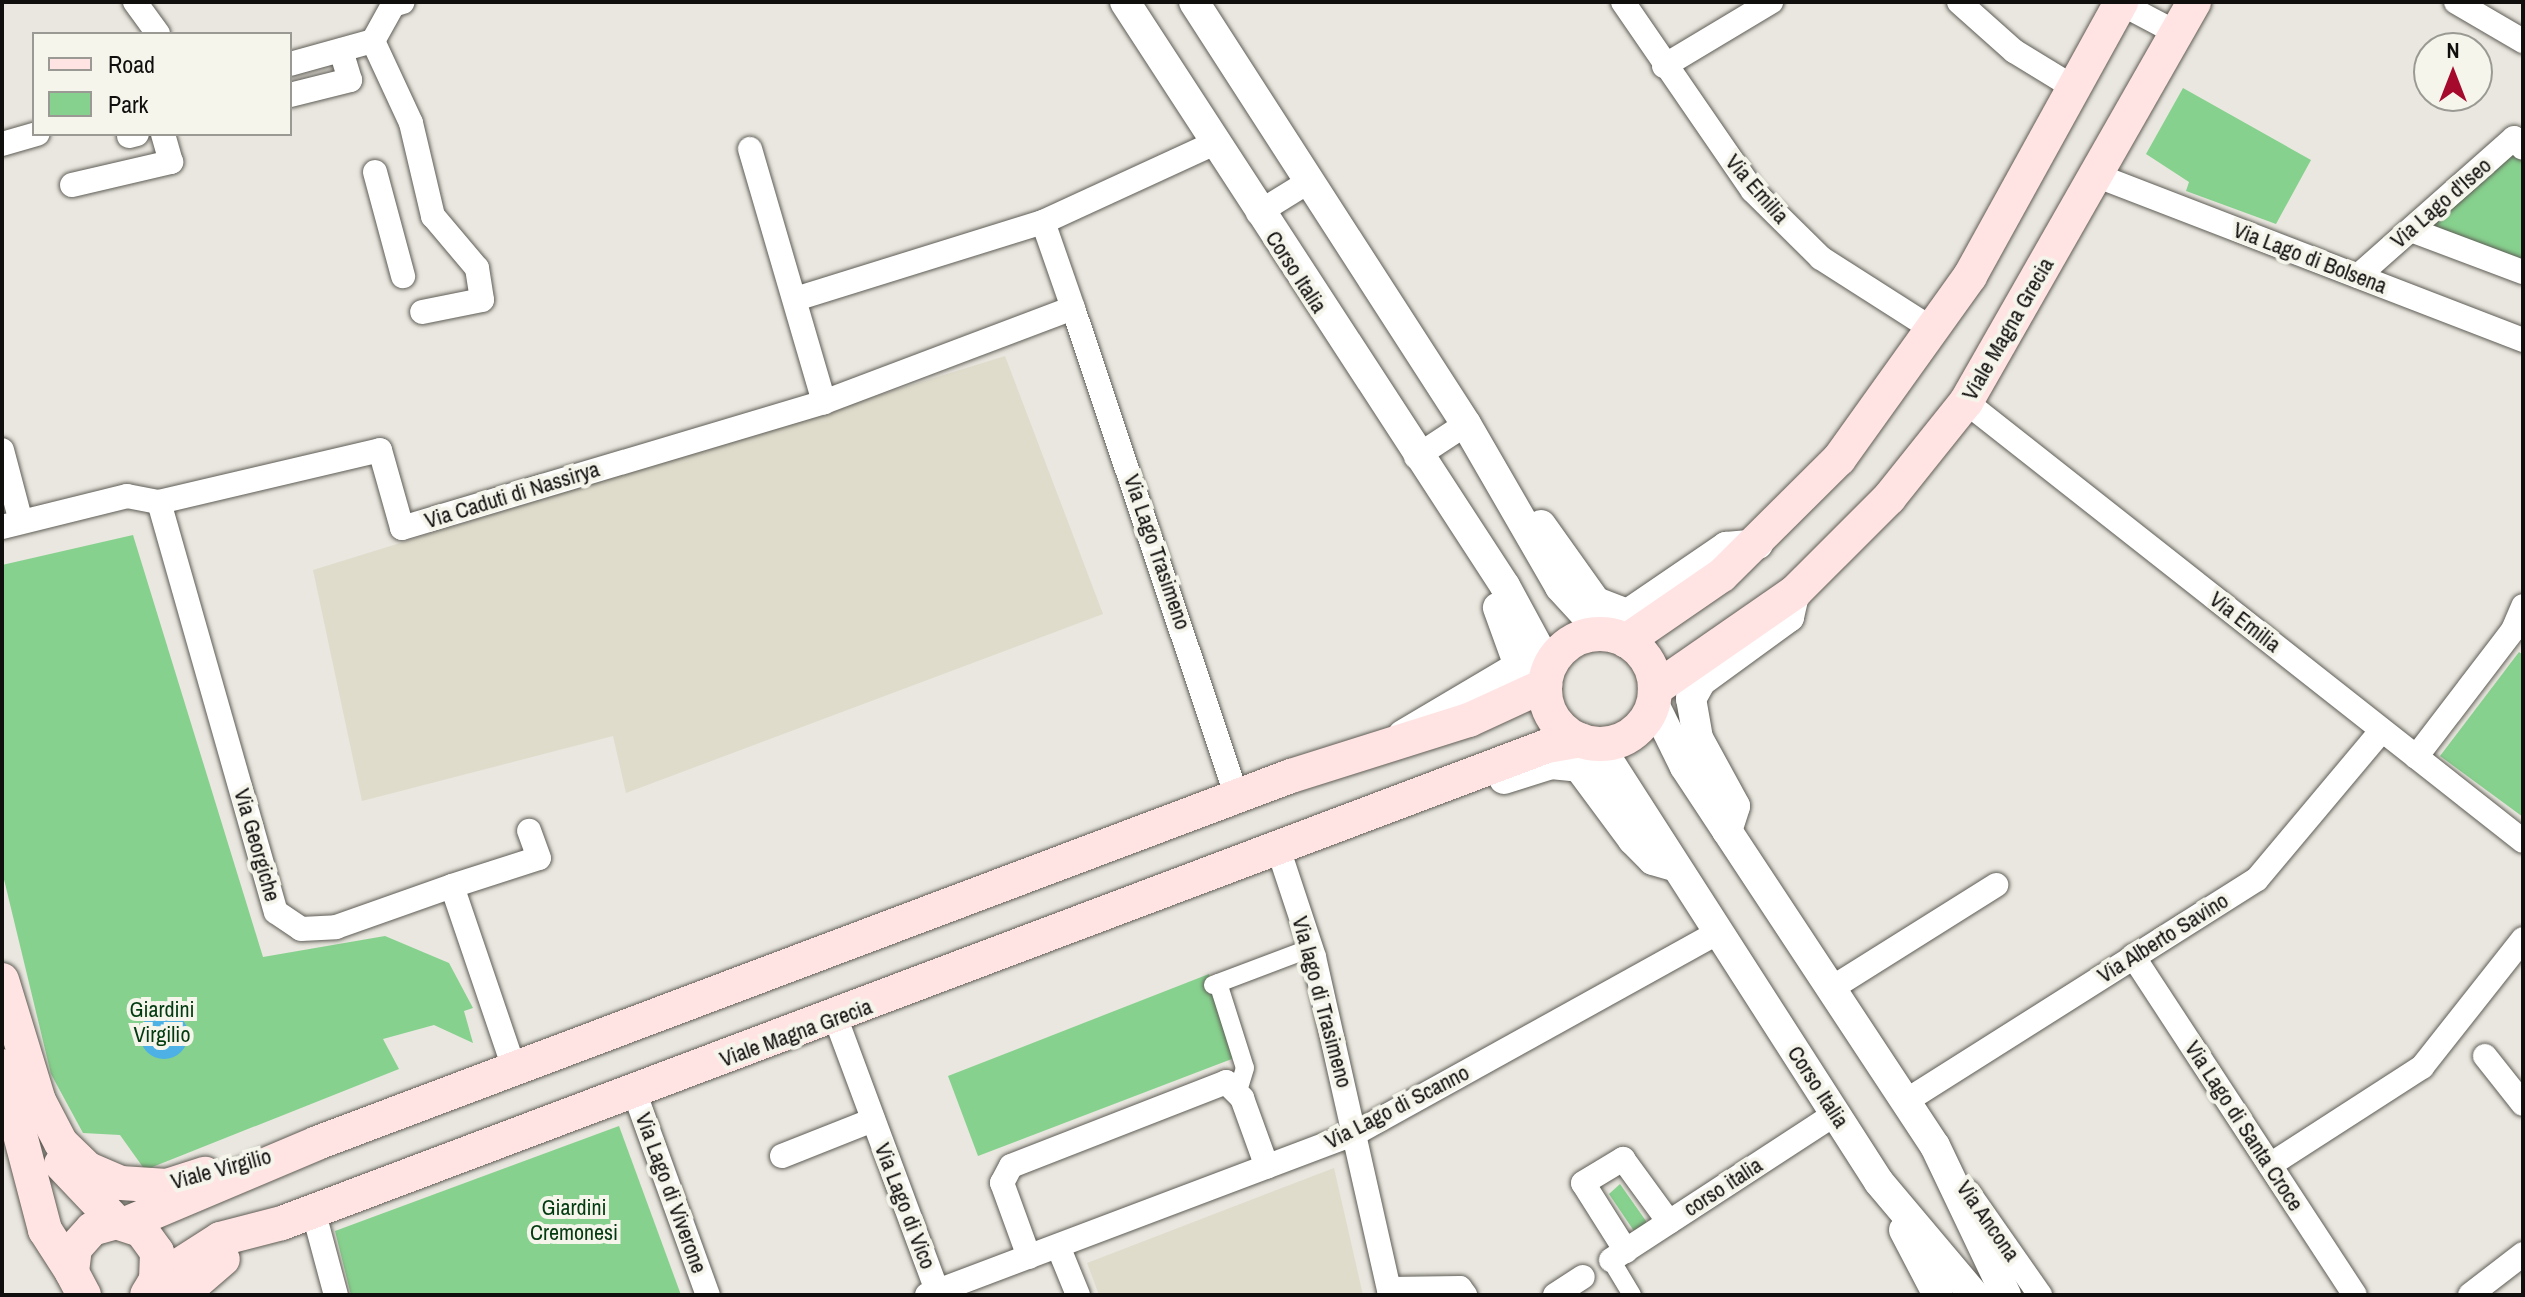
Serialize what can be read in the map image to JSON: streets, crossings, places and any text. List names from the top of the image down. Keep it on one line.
{"streets":{"main road":["Viale Magna Grecia","Viale Virgilio"],"street":["Via Emilia","Via Lago d'Iseo","Via Lago di Bolsena","Corso Italia","Via Caduti di Nassirya","Via Lago Trasimeno","Via Georgiche","Via Alberto Savino","Via lago di Trasimeno","Via Lago di Scanno","Via Lago di Santa Croce","corso italia","Via Lago di Viverone","Via Lago di Vico","Via Ancona"]},"crossings":[["Via Emilia","Viale Magna Grecia"],["Via Emilia","Via Alberto Savino"],["Via Lago d'Iseo","Via Lago di Bolsena"],["Via Lago di Bolsena","Viale Magna Grecia"],["Corso Italia","Viale Magna Grecia"],["Corso Italia","Via Lago di Scanno"],["Corso Italia","corso italia"],["Viale Magna Grecia","Via lago di Trasimeno"],["Viale Magna Grecia","Viale Virgilio"],["Viale Magna Grecia","Via Lago di Viverone"],["Viale Magna Grecia","Via Lago di Vico"],["Via Caduti di Nassirya","Via Lago Trasimeno"],["Via Caduti di Nassirya","Via Georgiche"],["Via Alberto Savino","Via Lago di Santa Croce"],["Via lago di Trasimeno","Via Lago di Scanno"],["Via Lago di Scanno","Via Lago di Vico"]],"parks":["Giardini Virgilio","Giardini Cremonesi"],"legend":["Road","Park"],"north":"top"}
